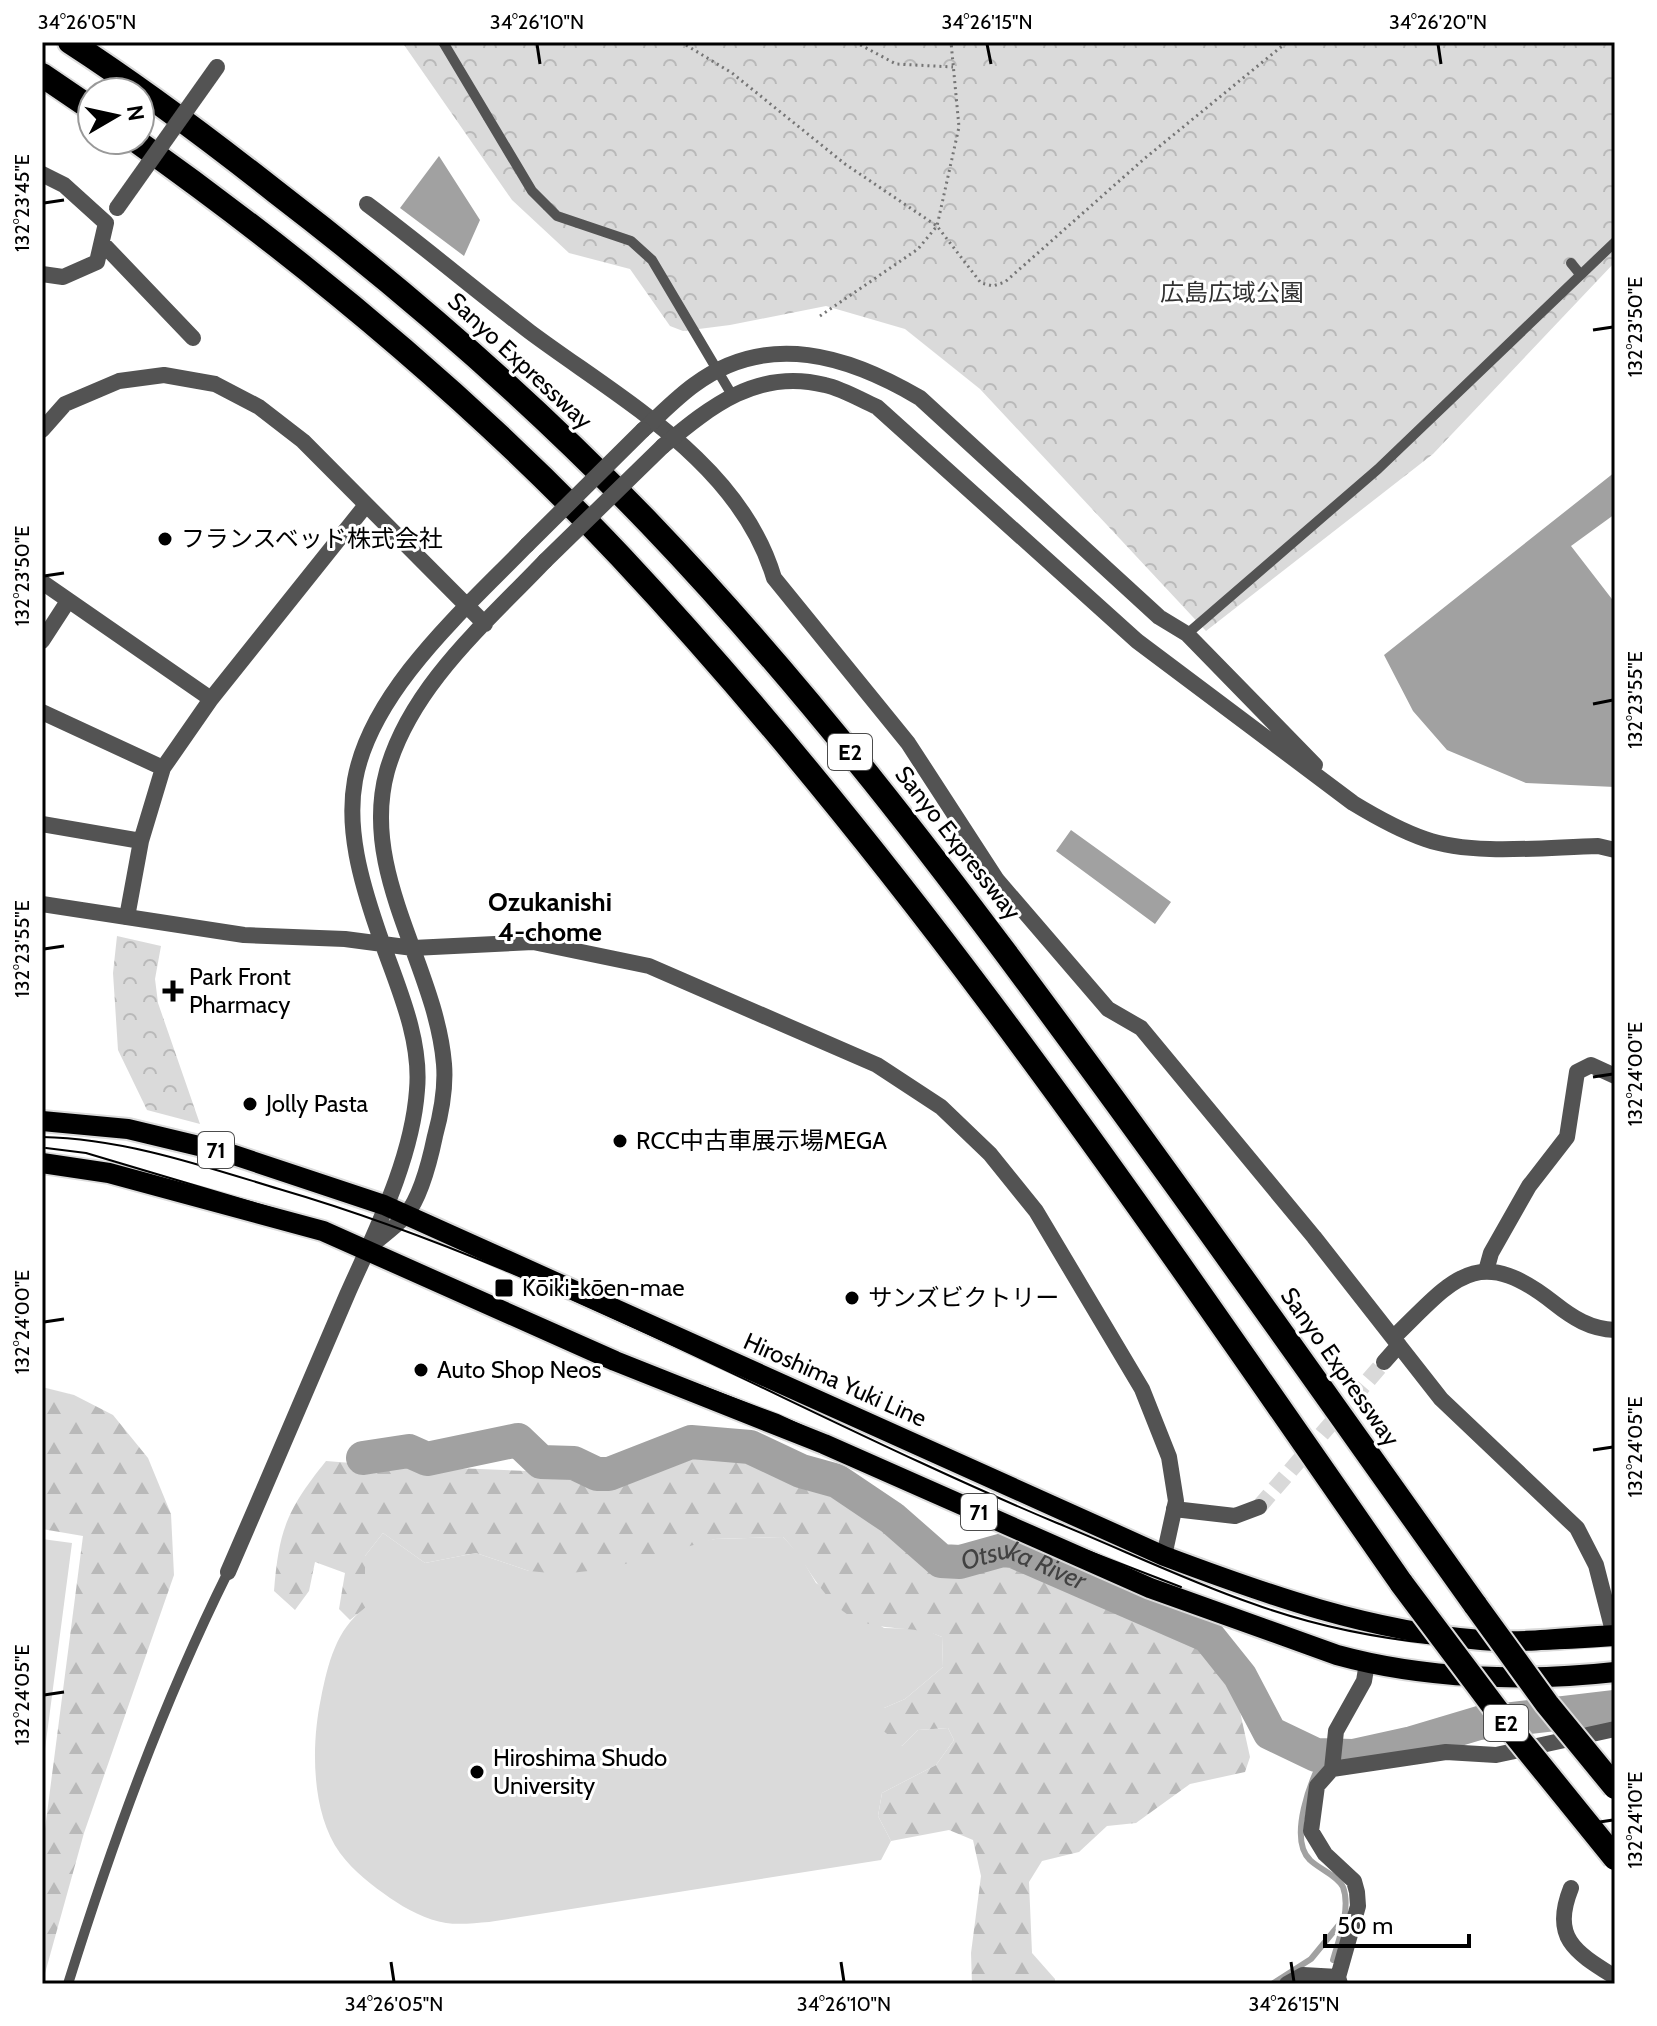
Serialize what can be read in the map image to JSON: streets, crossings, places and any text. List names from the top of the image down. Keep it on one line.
{"streets":{"highway":["Sanyo Expressway","E2"],"main road":["71","Hiroshima Yuki Line"]},"districts":["Ozukanishi 4-chome"],"water":["Otsuka River"],"parks":["広島広域公園"],"places":{"other":["フランスベッド株式会社","Jolly Pasta","RCC中古車展示場MEGA","サンズビクトリー","Auto Shop Neos","Hiroshima Shudo University"],"health":["Park Front Pharmacy"],"transit":["Kōiki-kōen-mae"]},"scale_bar":"50 m","north":"right","coordinates":["34°26'05\"N","34°26'10\"N","34°26'15\"N","34°26'20\"N","132°23'45\"E","132°23'50\"E","132°23'55\"E","132°24'00\"E","132°24'05\"E","132°24'10\"E"]}
